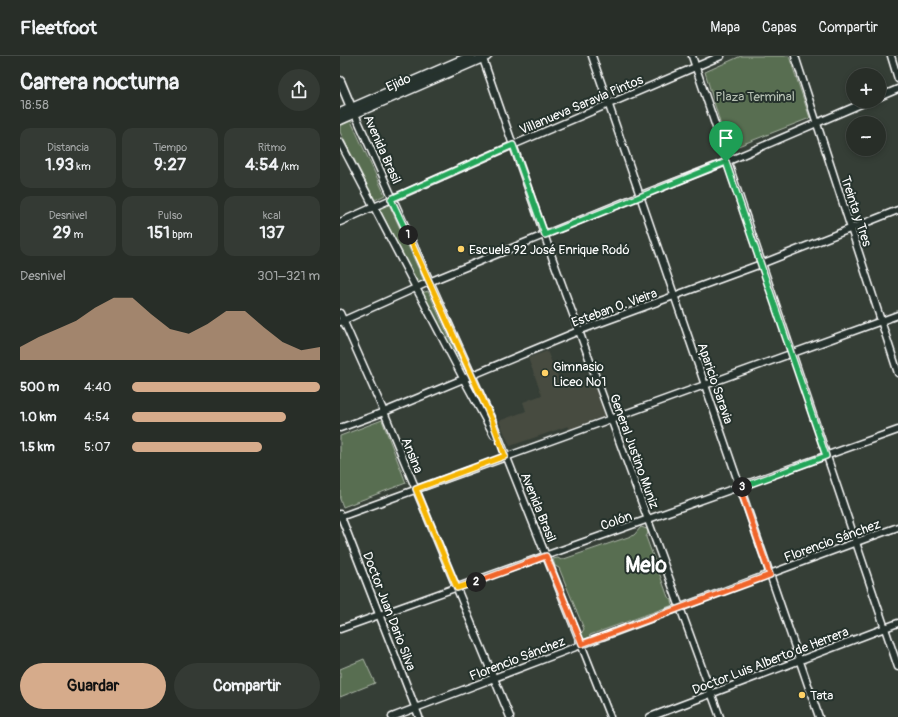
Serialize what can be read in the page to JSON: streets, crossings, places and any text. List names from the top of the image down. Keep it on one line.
{"streets":{"main road":["Ejido","Avenida Brasil"],"street":["Villanueva Saravia Pintos","Treinta y Tres","Esteban O. Vieira","Aparicio Saravia","General Justino Muniz","Ansina","Colón","Florencio Sánchez","Doctor Juan Dario Silva","Doctor Luis Alberto de Herrera"]},"crossings":[["Ejido","Avenida Brasil"],["Ejido","General Justino Muniz"],["Villanueva Saravia Pintos","Avenida Brasil"],["Villanueva Saravia Pintos","Aparicio Saravia"],["Villanueva Saravia Pintos","General Justino Muniz"],["Avenida Brasil","Esteban O. Vieira"],["Avenida Brasil","Colón"],["Avenida Brasil","Florencio Sánchez"],["Treinta y Tres","Esteban O. Vieira"],["Esteban O. Vieira","Aparicio Saravia"],["Esteban O. Vieira","General Justino Muniz"],["Esteban O. Vieira","Ansina"],["Aparicio Saravia","Colón"],["Aparicio Saravia","Florencio Sánchez"],["Aparicio Saravia","Doctor Luis Alberto de Herrera"],["General Justino Muniz","Colón"],["General Justino Muniz","Florencio Sánchez"],["General Justino Muniz","Doctor Luis Alberto de Herrera"],["Ansina","Colón"],["Ansina","Florencio Sánchez"],["Colón","Doctor Juan Dario Silva"],["Florencio Sánchez","Doctor Juan Dario Silva"]],"districts":["Melo"],"parks":["Plaza Terminal"],"places":["Escuela 92 José Enrique Rodó","Gimnasio Liceo Nº1","Tata"],"page":{"header":"Fleetfoot","nav":["Mapa","Capas","Compartir"],"heading":["Carrera nocturna","18:58"],"map_buttons":["+","−"],"stats":[["Distancia","1.93 km"],["Tiempo","9:27"],["Ritmo","4:54 /km"],["Desnivel","29 m"],["Pulso","151 bpm"],["kcal","137"]],"pins":["1","3","2"],"chart":["Desnivel","301–321 m"],"list":[{"name":"500 m","note":"4:40"},{"name":"1.0 km","note":"4:54"},{"name":"1.5 km","note":"5:07"}],"buttons":["Guardar","Compartir"]}}
